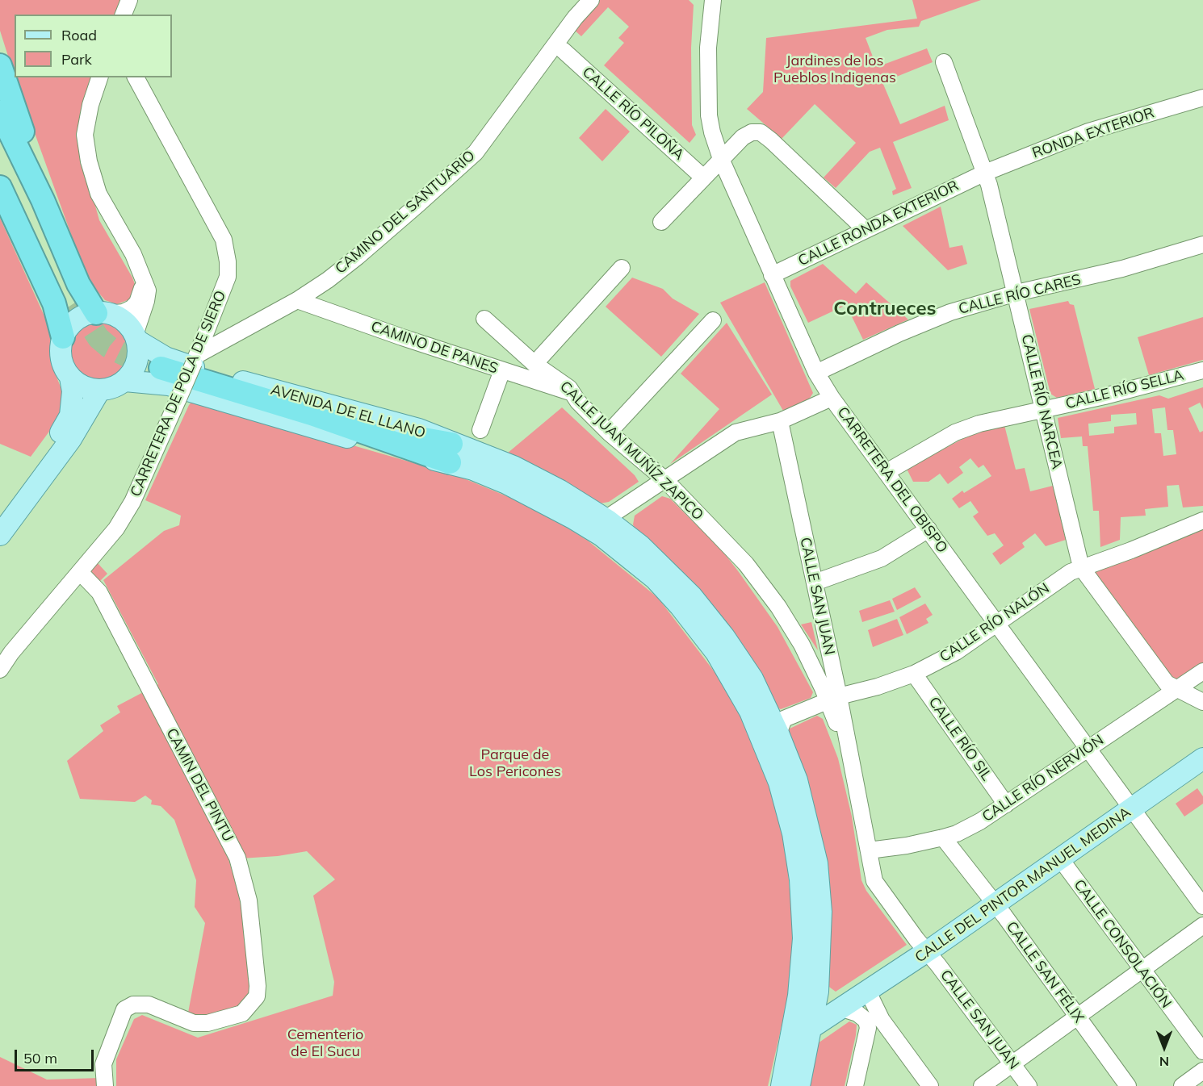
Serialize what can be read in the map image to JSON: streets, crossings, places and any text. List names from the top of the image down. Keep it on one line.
{"streets":{"main road":["AVENIDA DE EL LLANO","CALLE DEL PINTOR MANUEL MEDINA"],"street":["CALLE RÍO PILOÑA","RONDA EXTERIOR","CAMINO DEL SANTUARIO","CALLE RONDA EXTERIOR","CALLE RÍO CARES","CAMINO DE PANES","CALLE RÍO SELLA","CARRETERA DE POLA DE SIERO","CALLE RÍO NARCEA","CALLE JUAN MUÑÍZ ZAPICO","CARRETERA DEL OBISPO","CALLE SAN JUAN","CALLE RÍO NALÓN","CALLE RÍO SIL","CALLE RÍO NERVIÓN","CAMIN DEL PINTU","CALLE CONSOLACIÓN","CALLE SAN FÉLIX"]},"crossings":[["RONDA EXTERIOR","CALLE RONDA EXTERIOR"],["RONDA EXTERIOR","CALLE RÍO NARCEA"],["CAMINO DEL SANTUARIO","CAMINO DE PANES"],["CAMINO DEL SANTUARIO","CARRETERA DE POLA DE SIERO"],["CALLE RONDA EXTERIOR","CALLE RÍO NARCEA"],["CALLE RONDA EXTERIOR","CARRETERA DEL OBISPO"],["CALLE RÍO CARES","CALLE RÍO NARCEA"],["CALLE RÍO CARES","CARRETERA DEL OBISPO"],["CAMINO DE PANES","CALLE JUAN MUÑÍZ ZAPICO"],["CALLE RÍO SELLA","CALLE RÍO NARCEA"],["CALLE RÍO SELLA","CARRETERA DEL OBISPO"],["CARRETERA DE POLA DE SIERO","CAMIN DEL PINTU"],["CALLE RÍO NARCEA","CALLE RÍO NALÓN"],["CALLE RÍO NARCEA","CALLE RÍO NERVIÓN"],["AVENIDA DE EL LLANO","CALLE RÍO NALÓN"],["AVENIDA DE EL LLANO","CALLE DEL PINTOR MANUEL MEDINA"],["CALLE JUAN MUÑÍZ ZAPICO","CALLE SAN JUAN"],["CALLE JUAN MUÑÍZ ZAPICO","CALLE RÍO NALÓN"],["CARRETERA DEL OBISPO","CALLE RÍO NALÓN"],["CARRETERA DEL OBISPO","CALLE RÍO NERVIÓN"],["CARRETERA DEL OBISPO","CALLE DEL PINTOR MANUEL MEDINA"],["CALLE SAN JUAN","CALLE RÍO NALÓN"],["CALLE SAN JUAN","CALLE RÍO NERVIÓN"],["CALLE SAN JUAN","CALLE DEL PINTOR MANUEL MEDINA"],["CALLE RÍO NALÓN","CALLE RÍO SIL"],["CALLE RÍO SIL","CALLE RÍO NERVIÓN"],["CALLE RÍO NERVIÓN","CALLE SAN FÉLIX"],["CALLE DEL PINTOR MANUEL MEDINA","CALLE CONSOLACIÓN"],["CALLE DEL PINTOR MANUEL MEDINA","CALLE SAN FÉLIX"]],"districts":["Contrueces"],"parks":["Jardines de los Pueblos Indigenas","Parque de Los Pericones","Cementerio de El Sucu"],"legend":["Road","Park"],"scale_bar":"50 m","north":"bottom"}
